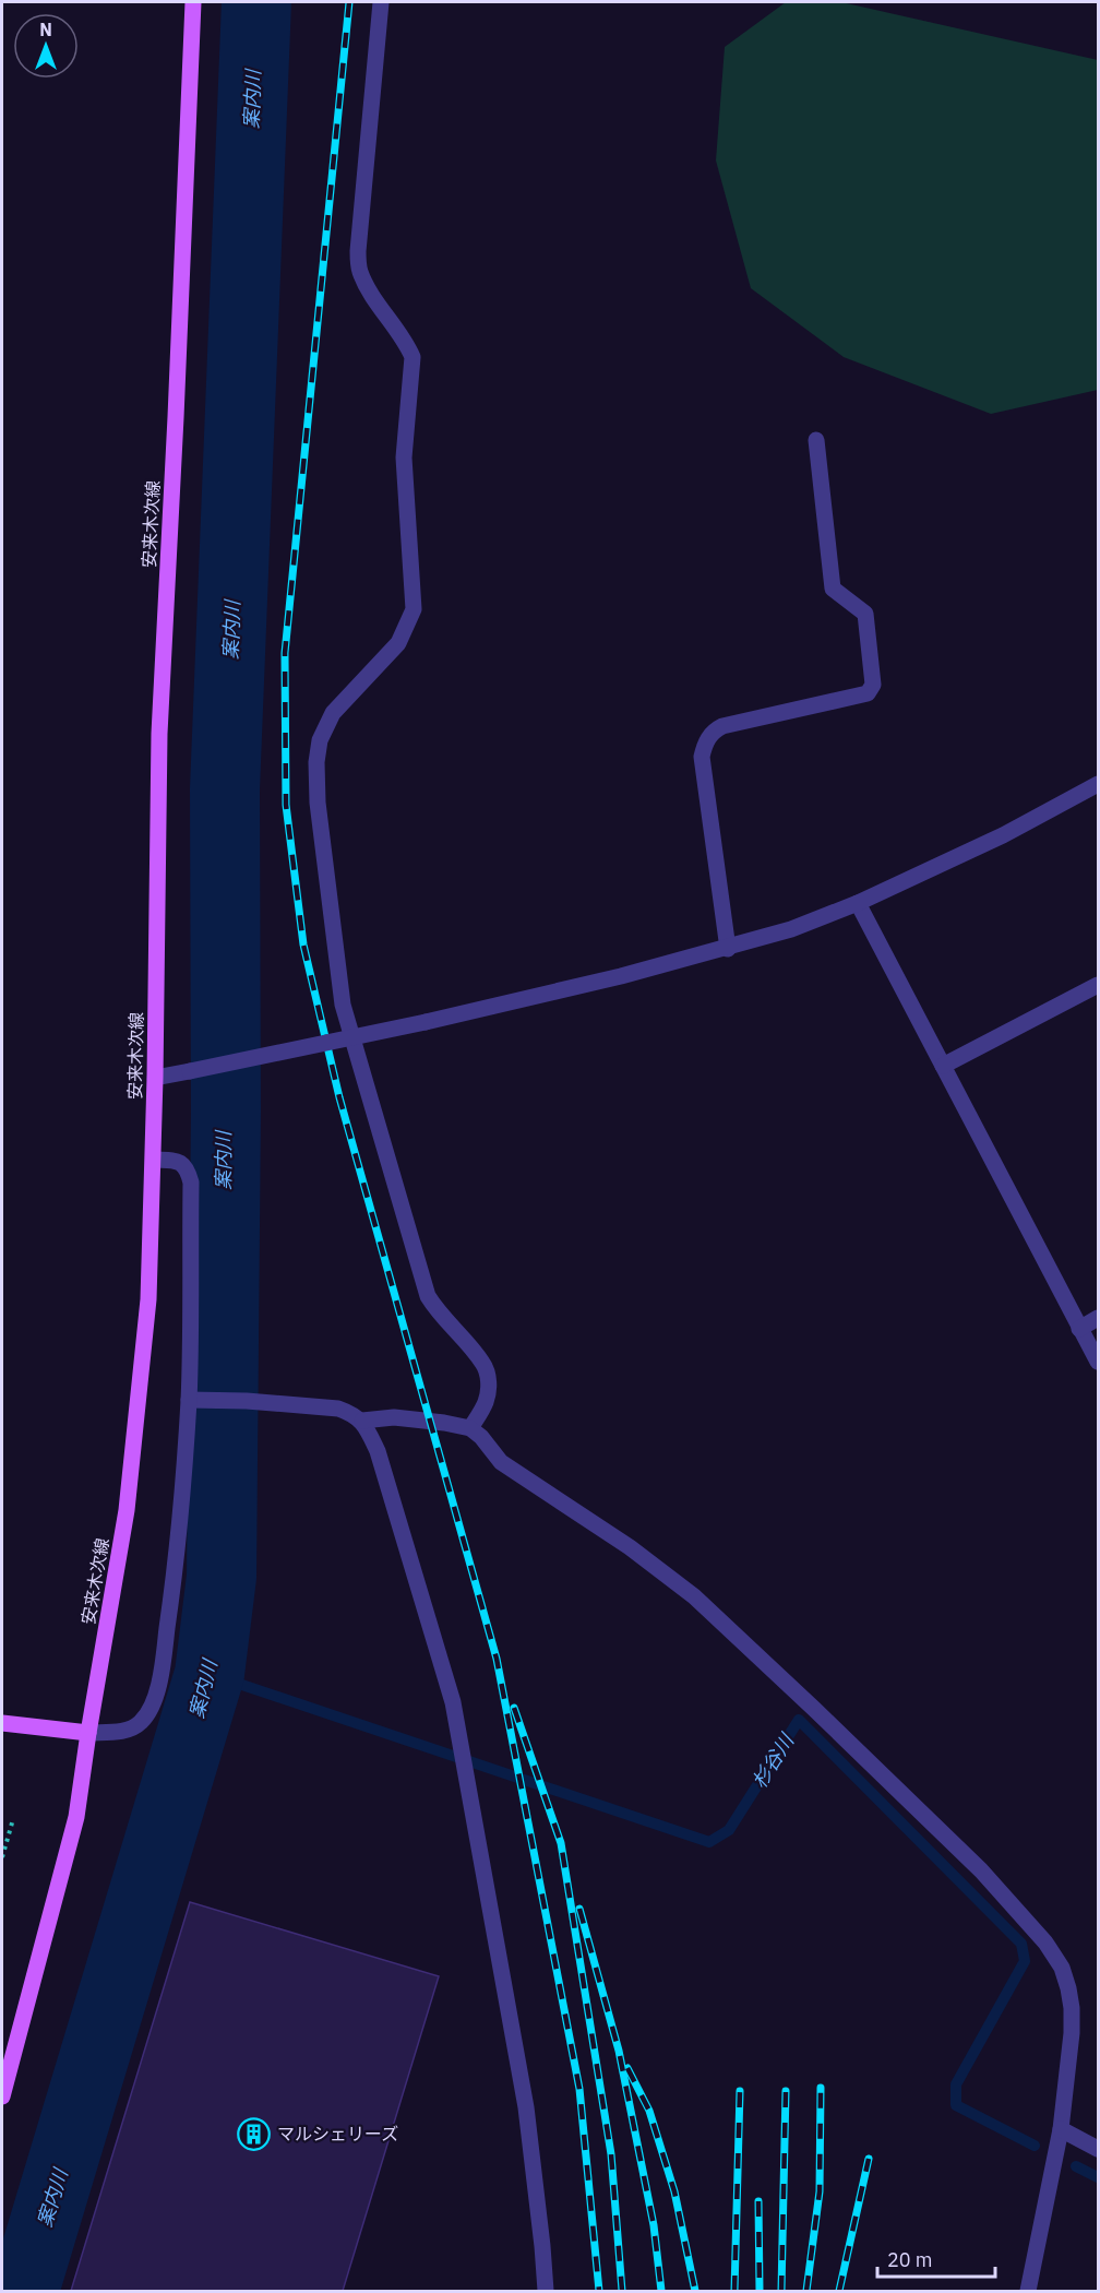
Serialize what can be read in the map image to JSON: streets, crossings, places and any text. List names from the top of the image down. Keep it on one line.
{"streets":{"main road":["安来木次線"]},"water":["案内川","杉谷川"],"places":{"building":["マルシェリーズ"]},"scale_bar":"20 m","north":"top"}
